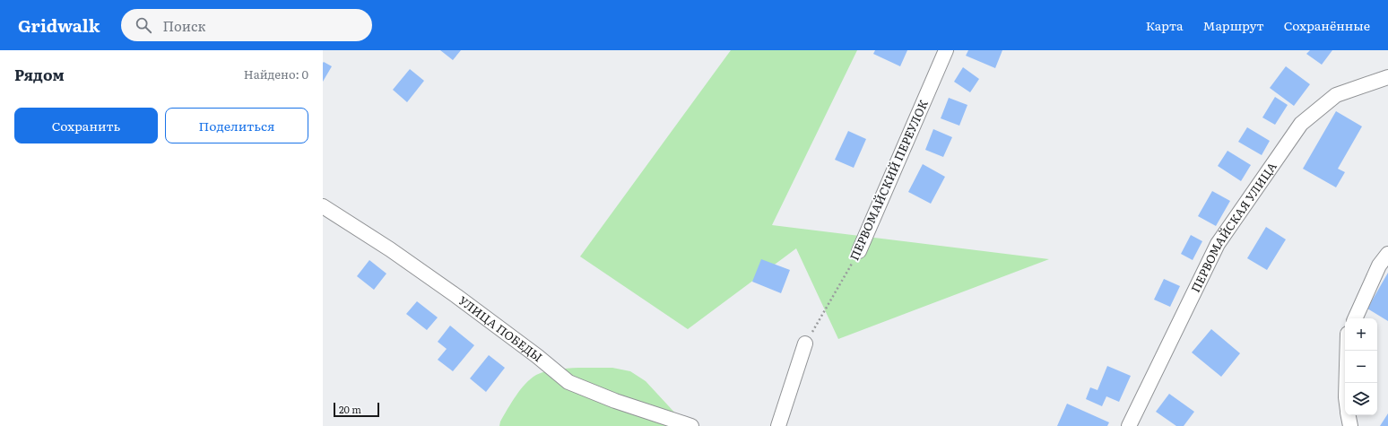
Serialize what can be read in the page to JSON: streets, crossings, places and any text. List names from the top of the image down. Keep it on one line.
{"streets":{"street":["ПЕРВОМАЙСКИЙ ПЕРЕУЛОК","ПЕРВОМАЙСКАЯ УЛИЦА","УЛИЦА ПОБЕДЫ"]},"scale_bar":"20 m","page":{"header":"Gridwalk","search":"Поиск","nav":["Карта","Маршрут","Сохранённые"],"heading":["Рядом","Найдено: 0"],"buttons":["Сохранить","Поделиться"],"map_buttons":["+","−"],"scale":"20 m"}}
